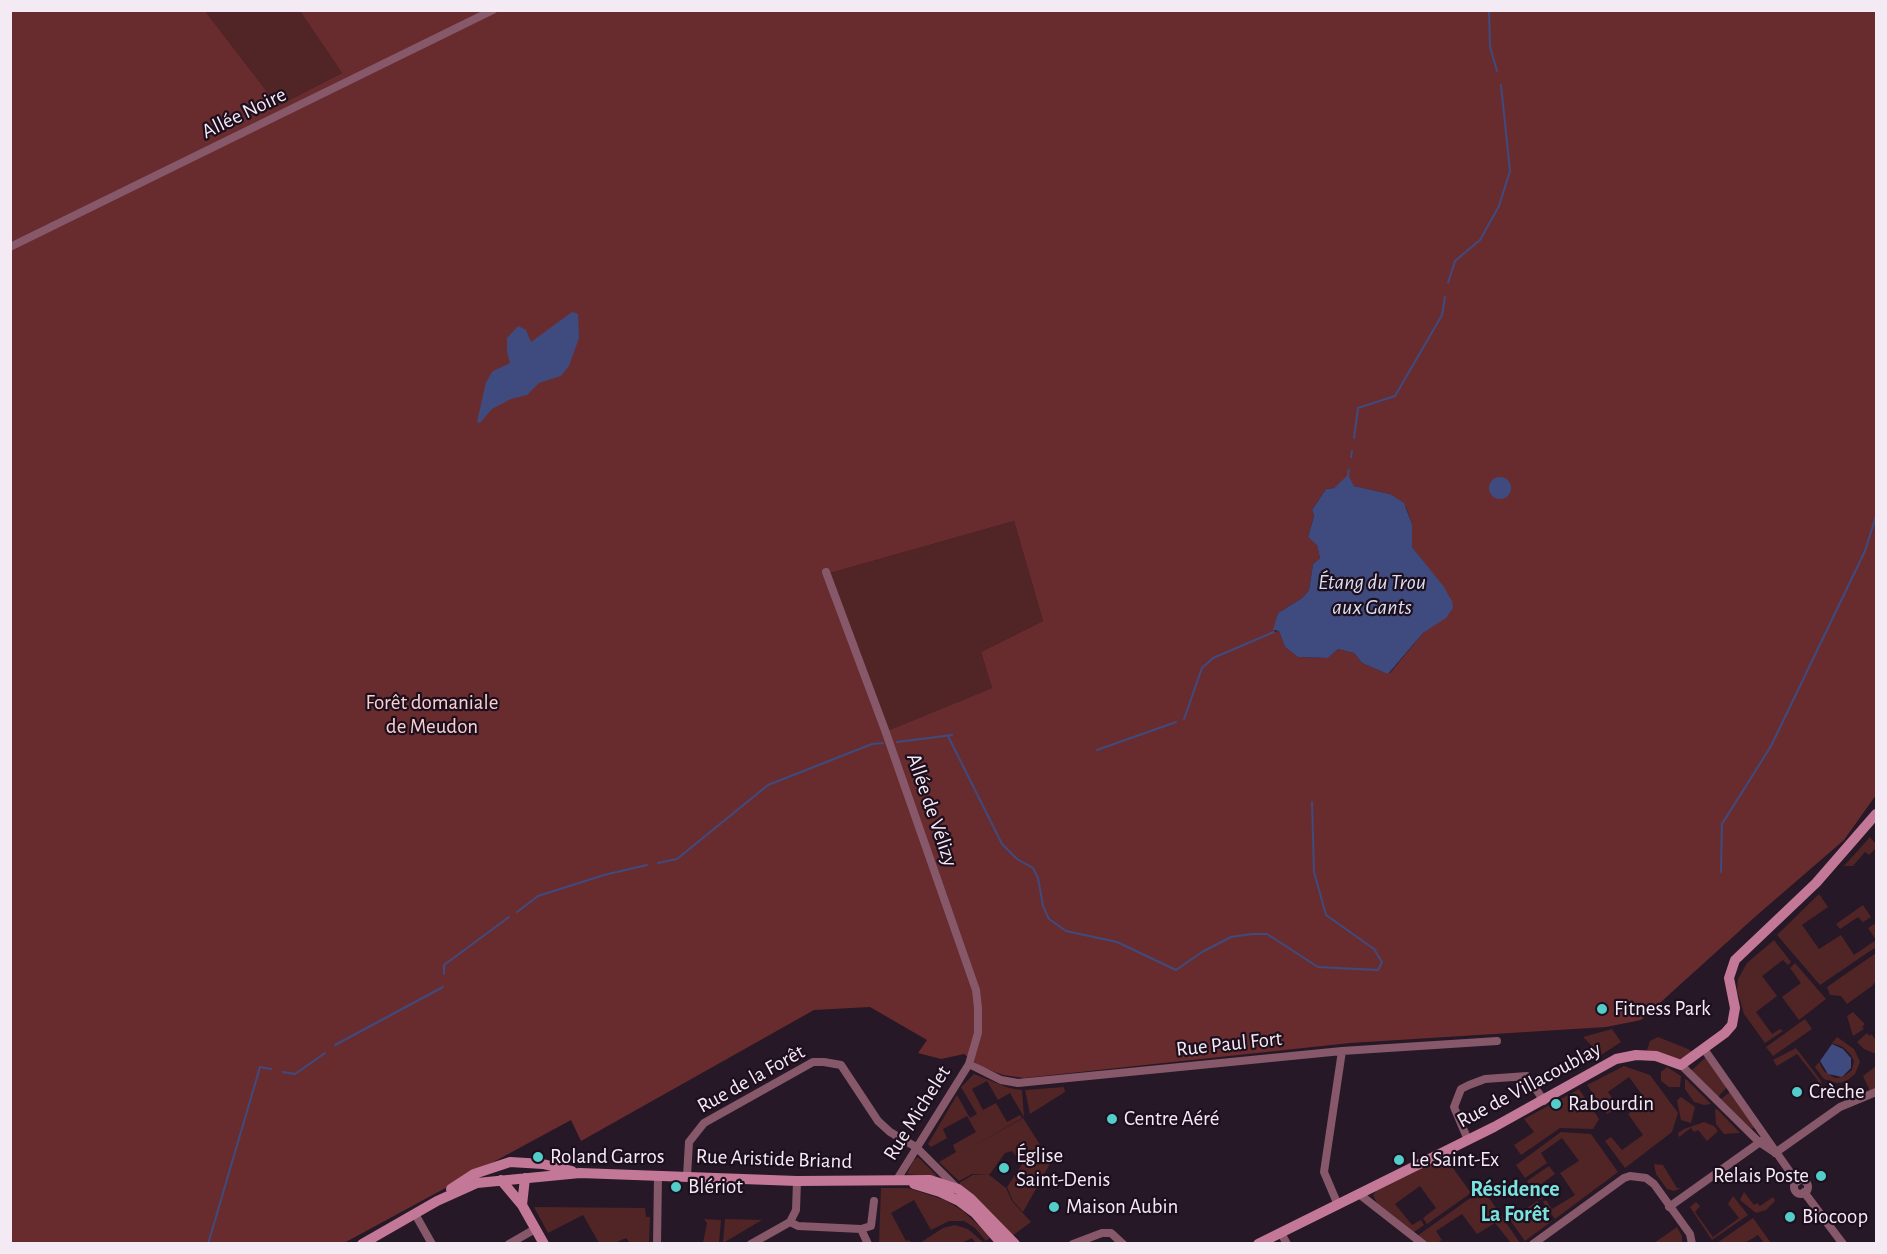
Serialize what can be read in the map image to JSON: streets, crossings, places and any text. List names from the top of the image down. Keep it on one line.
{"streets":{"street":["Allée Noire","Allée de Vélizy","Rue Paul Fort","Rue de la Forêt","Rue de Villacoublay","Rue Michelet","Rue Aristide Briand"]},"crossings":[["Allée de Vélizy","Rue Paul Fort"],["Allée de Vélizy","Rue Michelet"],["Rue Paul Fort","Rue Michelet"],["Rue de la Forêt","Rue Michelet"],["Rue de la Forêt","Rue Aristide Briand"],["Rue Michelet","Rue Aristide Briand"]],"districts":["Résidence La Forêt"],"water":["Étang du Trou aux Gants"],"parks":["Forêt domaniale de Meudon"],"places":["Fitness Park","Crèche","Rabourdin","Centre Aéré","Roland Garros","Le Saint-Ex","Église Saint-Denis","Relais Poste","Blériot","Maison Aubin","Biocoop"]}
